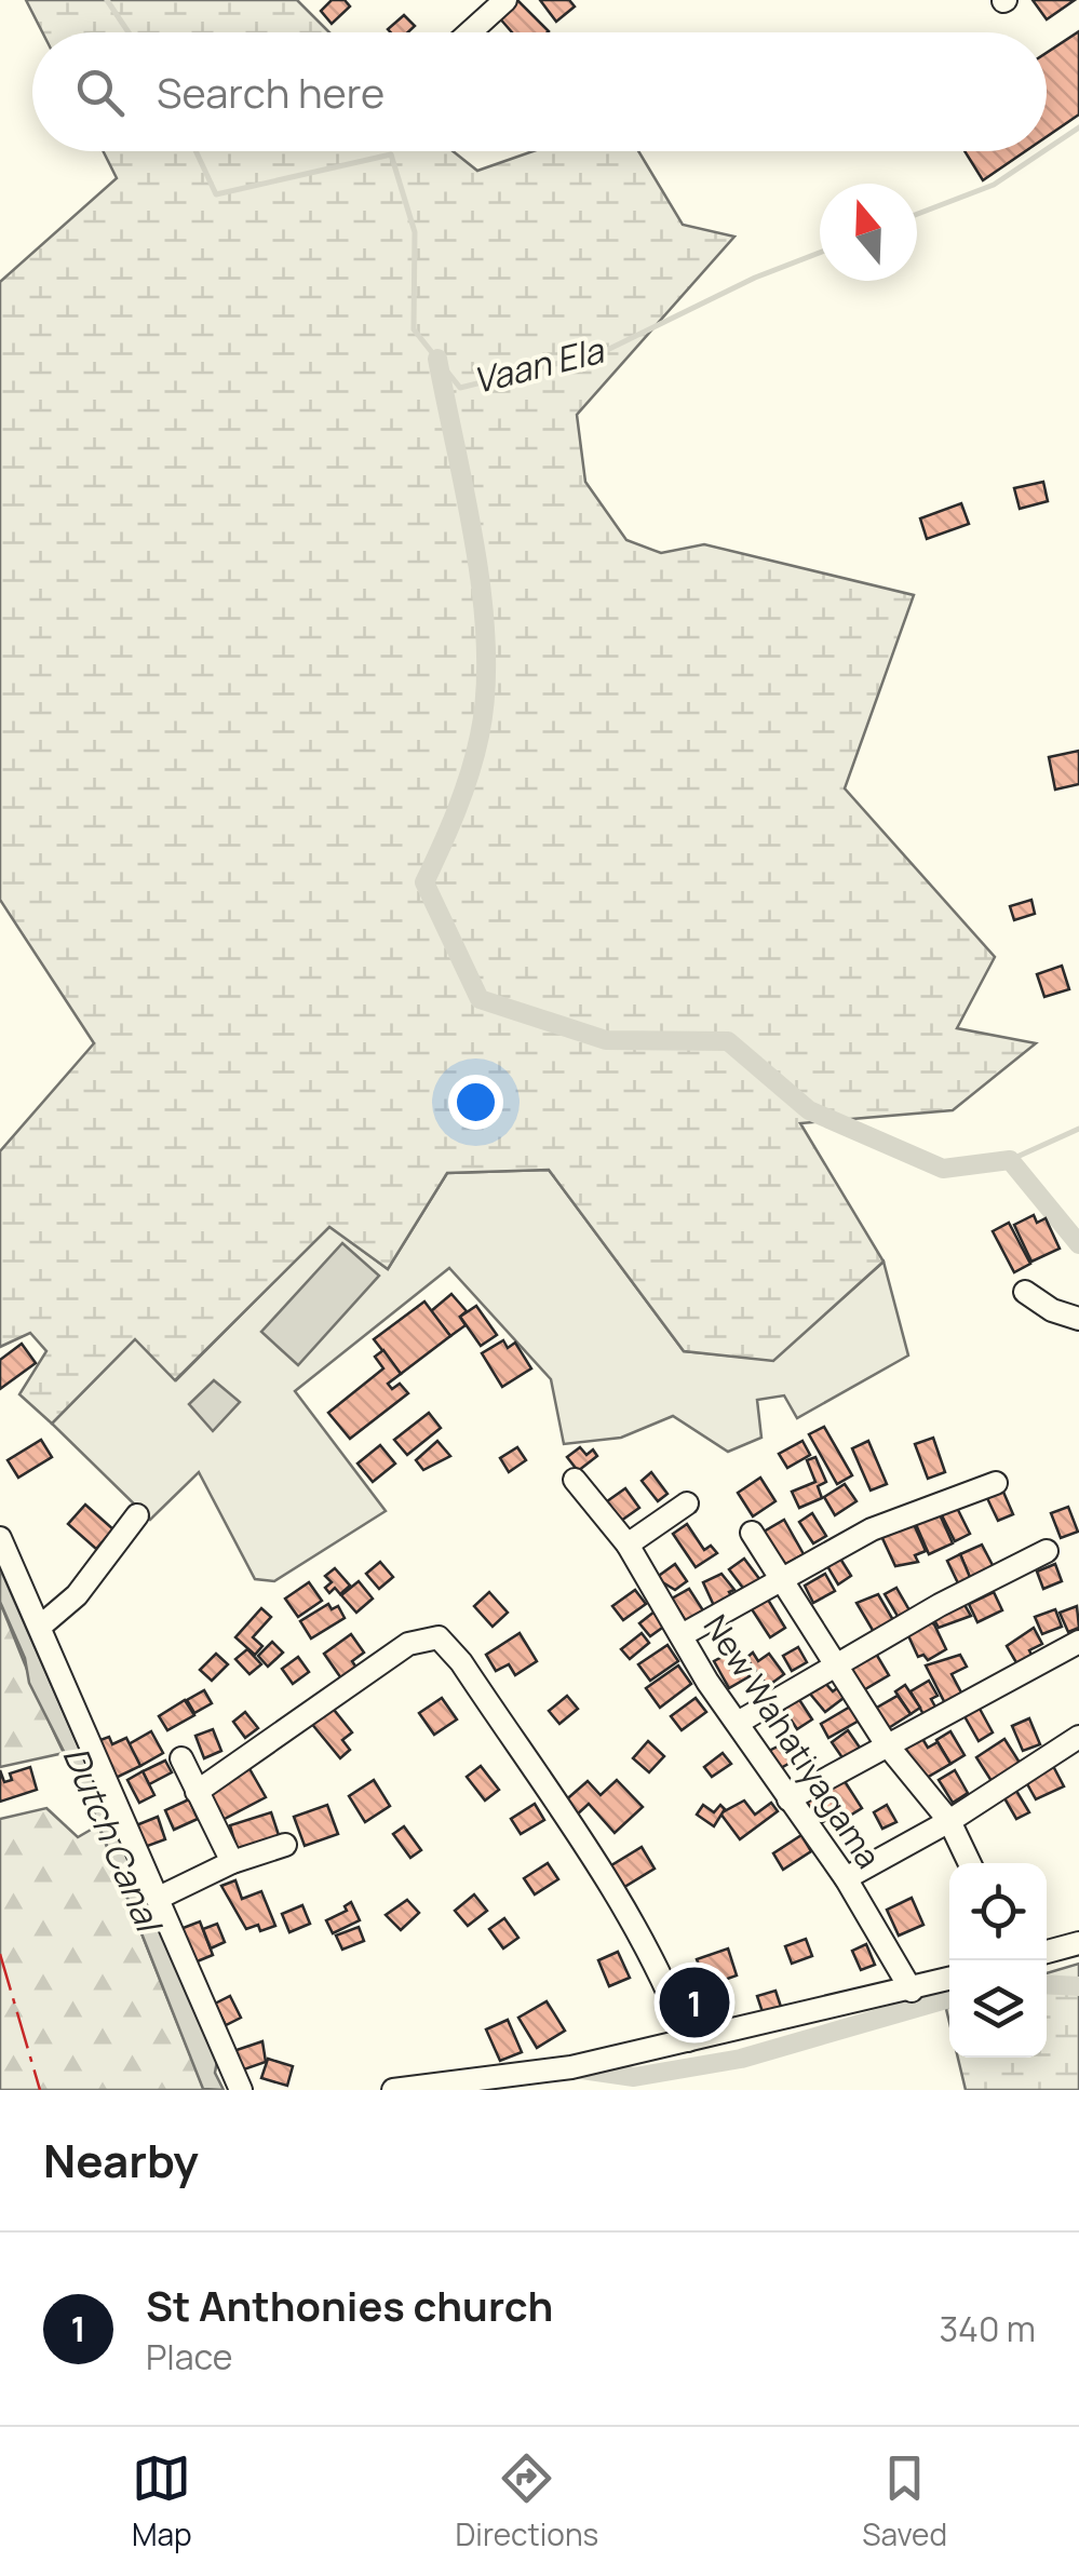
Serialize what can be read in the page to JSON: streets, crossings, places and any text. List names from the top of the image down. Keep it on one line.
{"streets":{"street":["New Wahatiyagama"]},"water":["Vaan Ela","Dutch Canal"],"north":"top","page":{"search":"Search here","pins":"1","heading":"Nearby","list":[{"mark":"1","name":"St Anthonies church","note":"Place","value":"340 m"}],"nav":["Map","Directions","Saved"]}}
